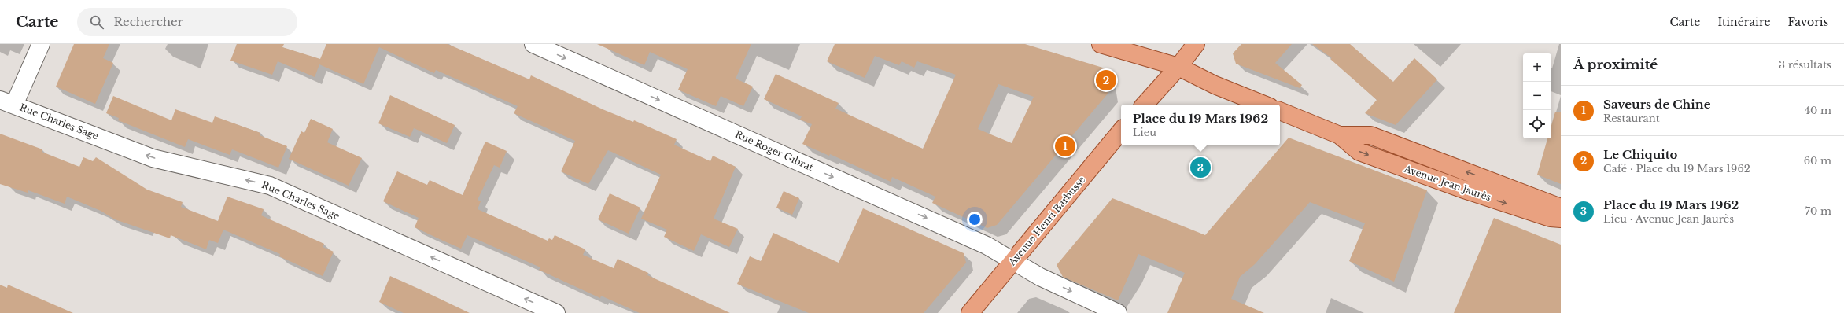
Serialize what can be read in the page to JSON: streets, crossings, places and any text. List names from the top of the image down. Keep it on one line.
{"streets":{"main road":["Avenue Jean Jaurès","Avenue Henri Barbusse"],"street":["Rue Charles Sage","Rue Roger Gibrat"]},"crossings":[["Rue Roger Gibrat","Avenue Henri Barbusse"]],"one_way":["Rue Charles Sage","Rue Roger Gibrat"],"page":{"header":"Carte","search":"Rechercher","nav":["Carte","Itinéraire","Favoris"],"heading":["À proximité","3 résultats"],"map_buttons":["+","−"],"pins":["2","1","3"],"list":[{"mark":"1","name":"Saveurs de Chine","note":"Restaurant","value":"40 m"},{"mark":"2","name":"Le Chiquito","note":"Café · Place du 19 Mars 1962","value":"60 m"},{"mark":"3","name":"Place du 19 Mars 1962","note":"Lieu · Avenue Jean Jaurès","value":"70 m"}],"popup":["Place du 19 Mars 1962","Lieu"]}}
